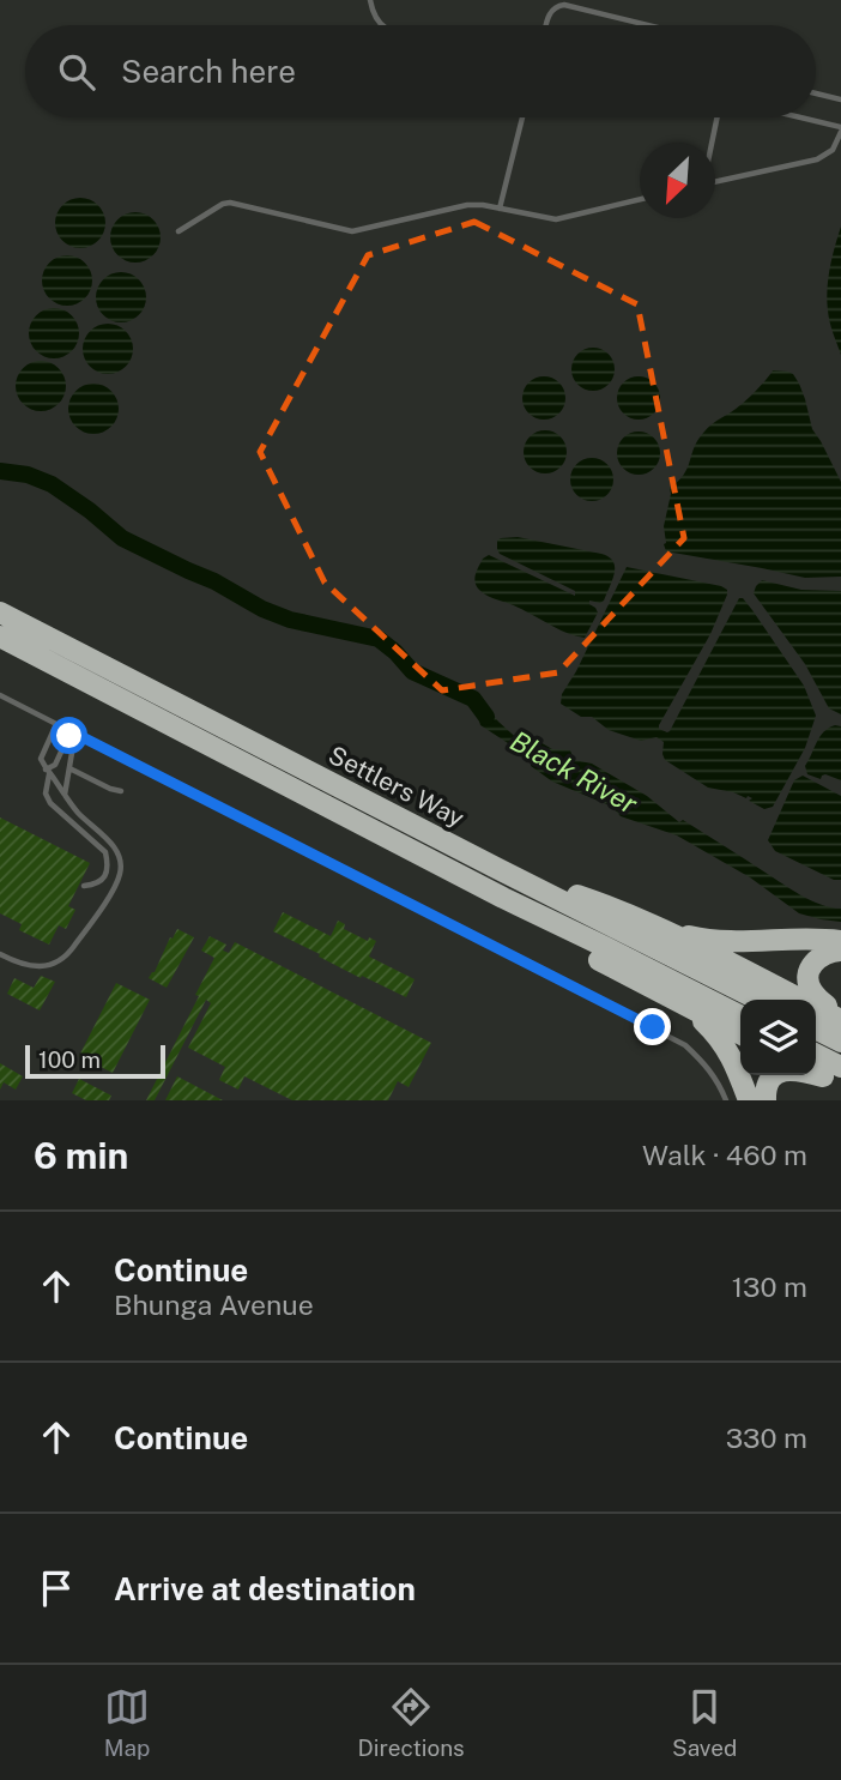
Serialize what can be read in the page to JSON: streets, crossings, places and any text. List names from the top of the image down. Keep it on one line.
{"streets":{"highway":["Settlers Way"]},"water":["Black River"],"scale_bar":"100 m","north":"bottom left","page":{"search":"Search here","scale":"100 m","heading":["6 min","Walk · 460 m"],"list":[["Continue","Bhunga Avenue","130 m"],["Continue","330 m"],"Arrive at destination"],"nav":["Map","Directions","Saved"]}}
